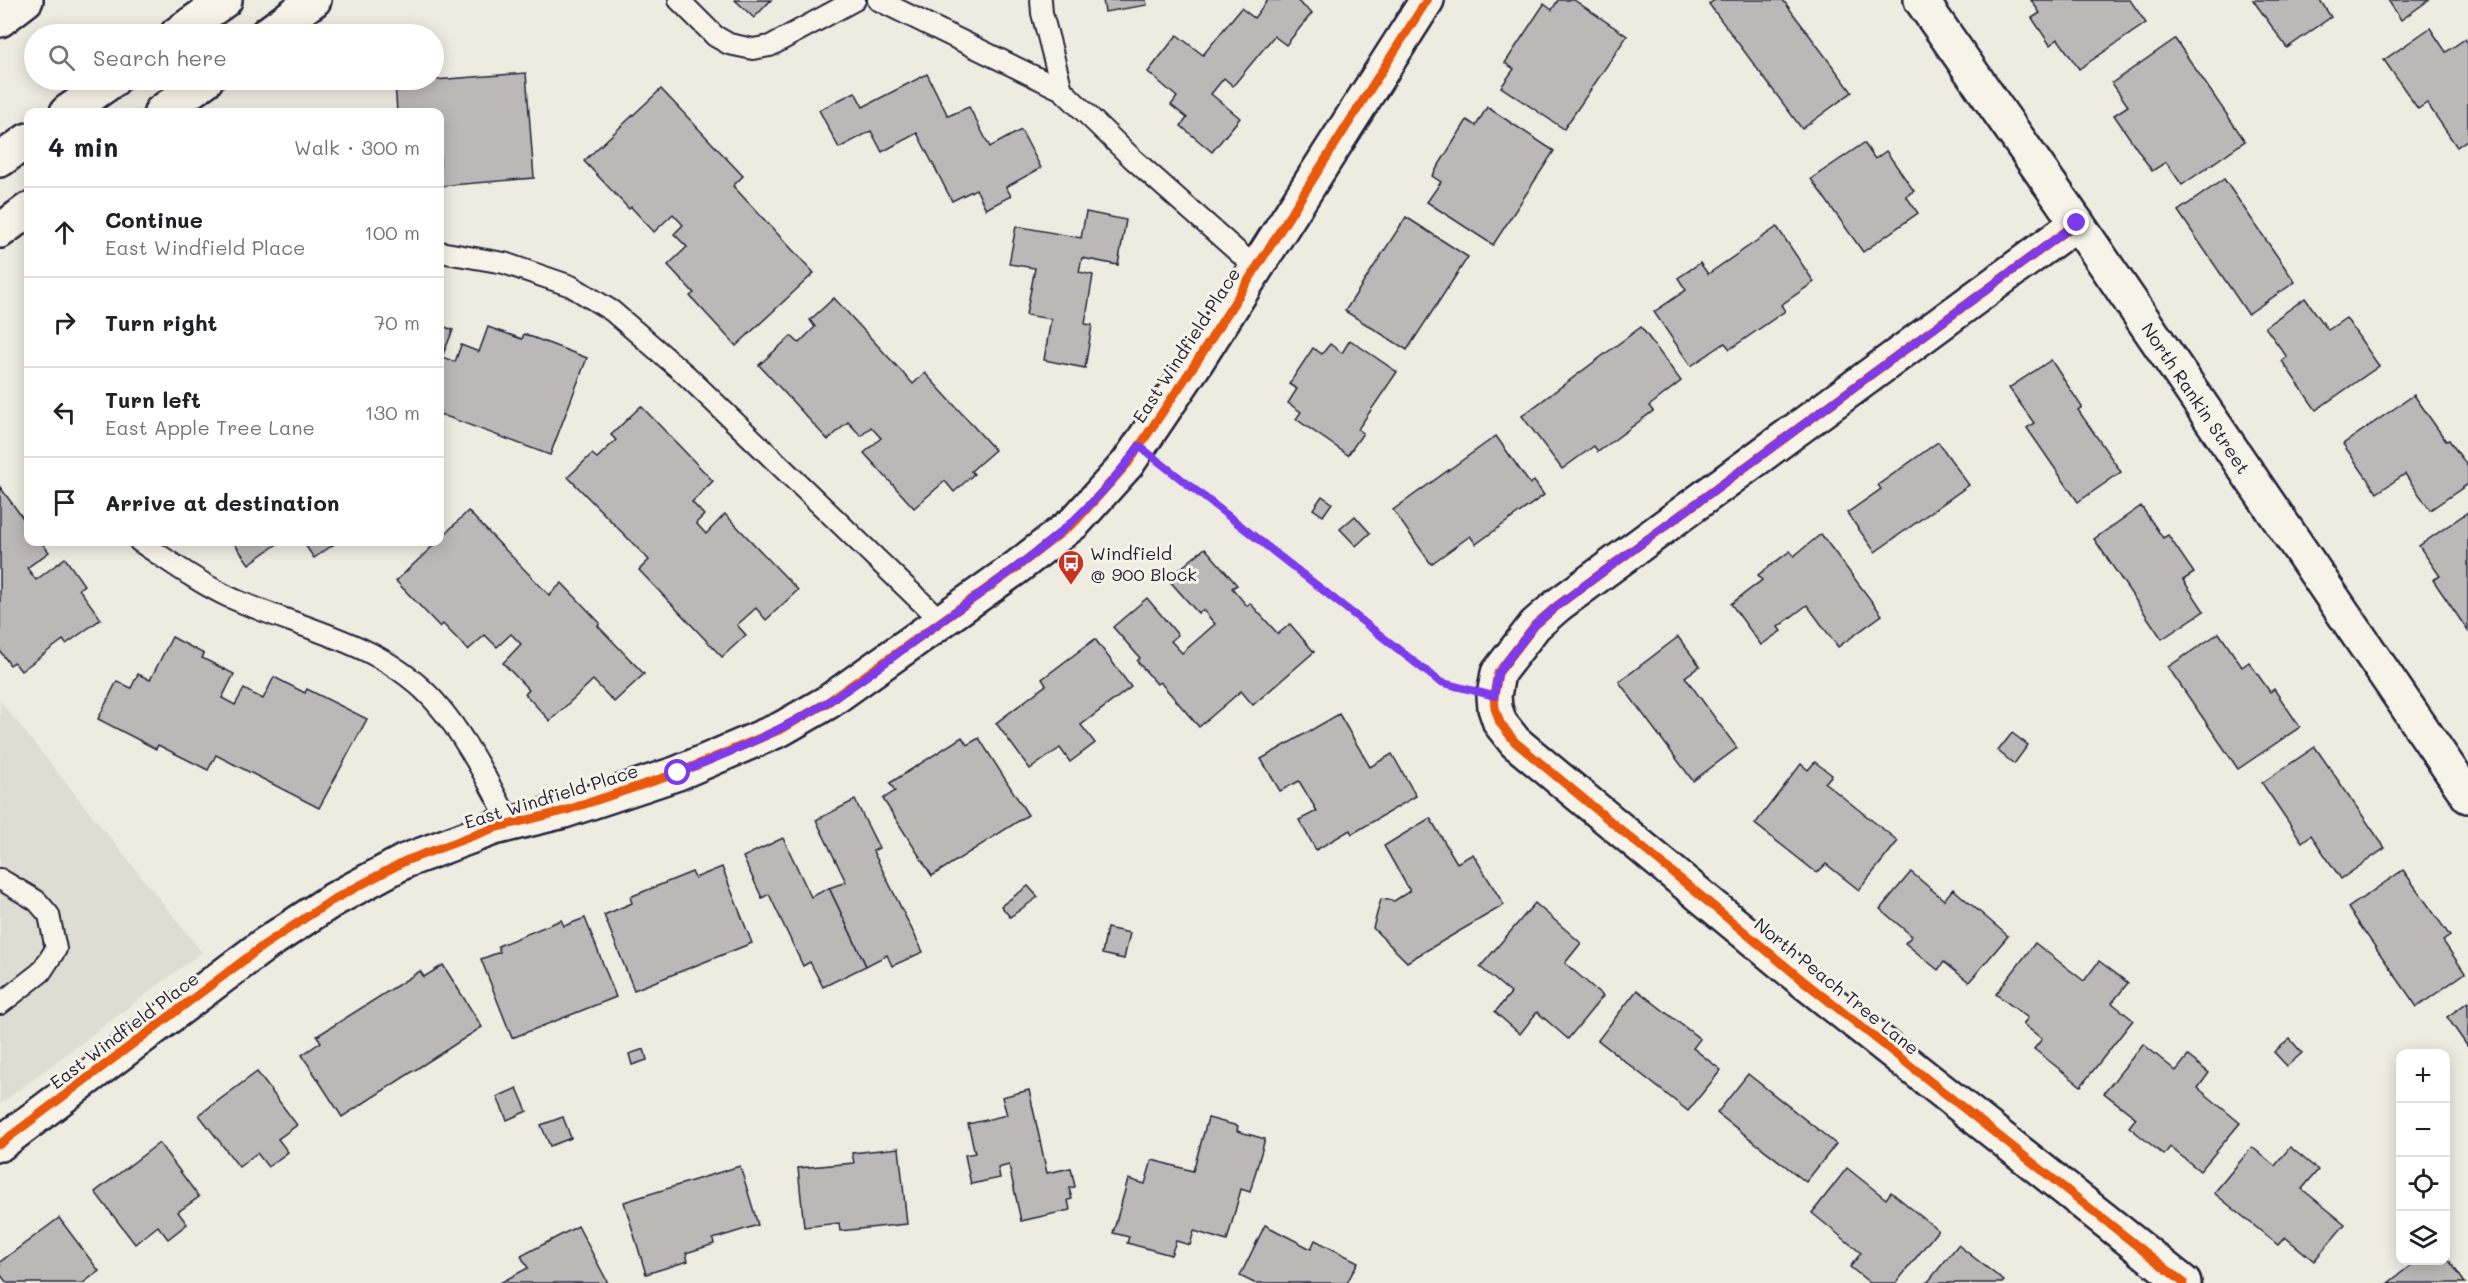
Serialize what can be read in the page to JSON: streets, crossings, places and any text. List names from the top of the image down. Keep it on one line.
{"streets":{"street":["East Windfield Place","North Rankin Street","North Peach Tree Lane"]},"places":{"bus stop":["Windfield @ 900 Block"]},"page":{"search":"Search here","heading":["4 min","Walk · 300 m"],"list":[["Continue","East Windfield Place","100 m"],["Turn right","70 m"],["Turn left","East Apple Tree Lane","130 m"],"Arrive at destination"],"map_buttons":["+","−"]}}
